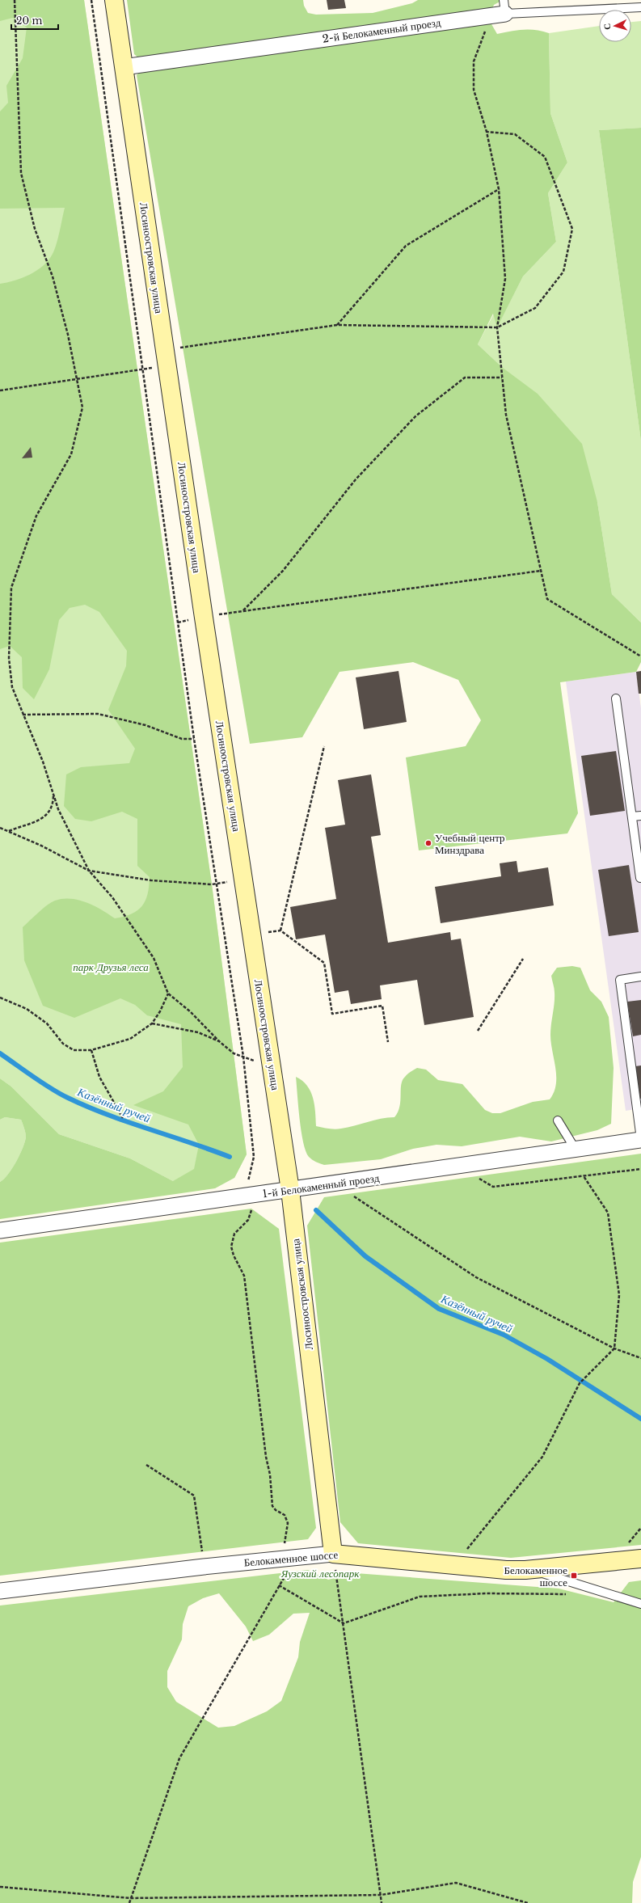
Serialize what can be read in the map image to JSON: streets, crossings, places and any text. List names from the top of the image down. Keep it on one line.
{"streets":{"street":["2-й Белокаменный проезд","Лосиноостровская улица","1-й Белокаменный проезд","Белокаменное шоссе"]},"crossings":[["2-й Белокаменный проезд","Лосиноостровская улица"],["Лосиноостровская улица","1-й Белокаменный проезд"],["Лосиноостровская улица","Белокаменное шоссе"]],"water":["Казённый ручей"],"parks":["парк Друзья леса","Яузский лесопарк"],"places":{"other":["Учебный центр Минздрава"],"transit":["Белокаменное шоссе"]},"scale_bar":"20 m","north":"left"}
